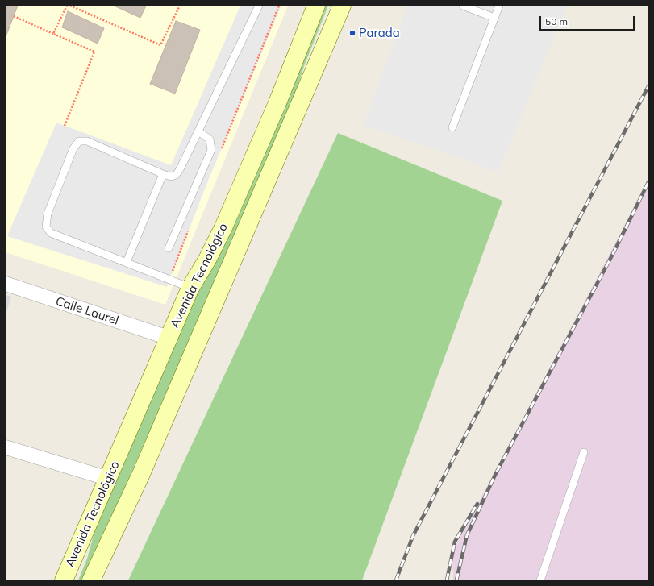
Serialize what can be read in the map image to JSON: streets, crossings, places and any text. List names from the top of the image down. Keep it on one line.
{"streets":{"street":["Avenida Tecnológico","Calle Laurel"]},"crossings":[["Avenida Tecnológico","Calle Laurel"]],"places":["Parada"],"scale_bar":"50 m"}
